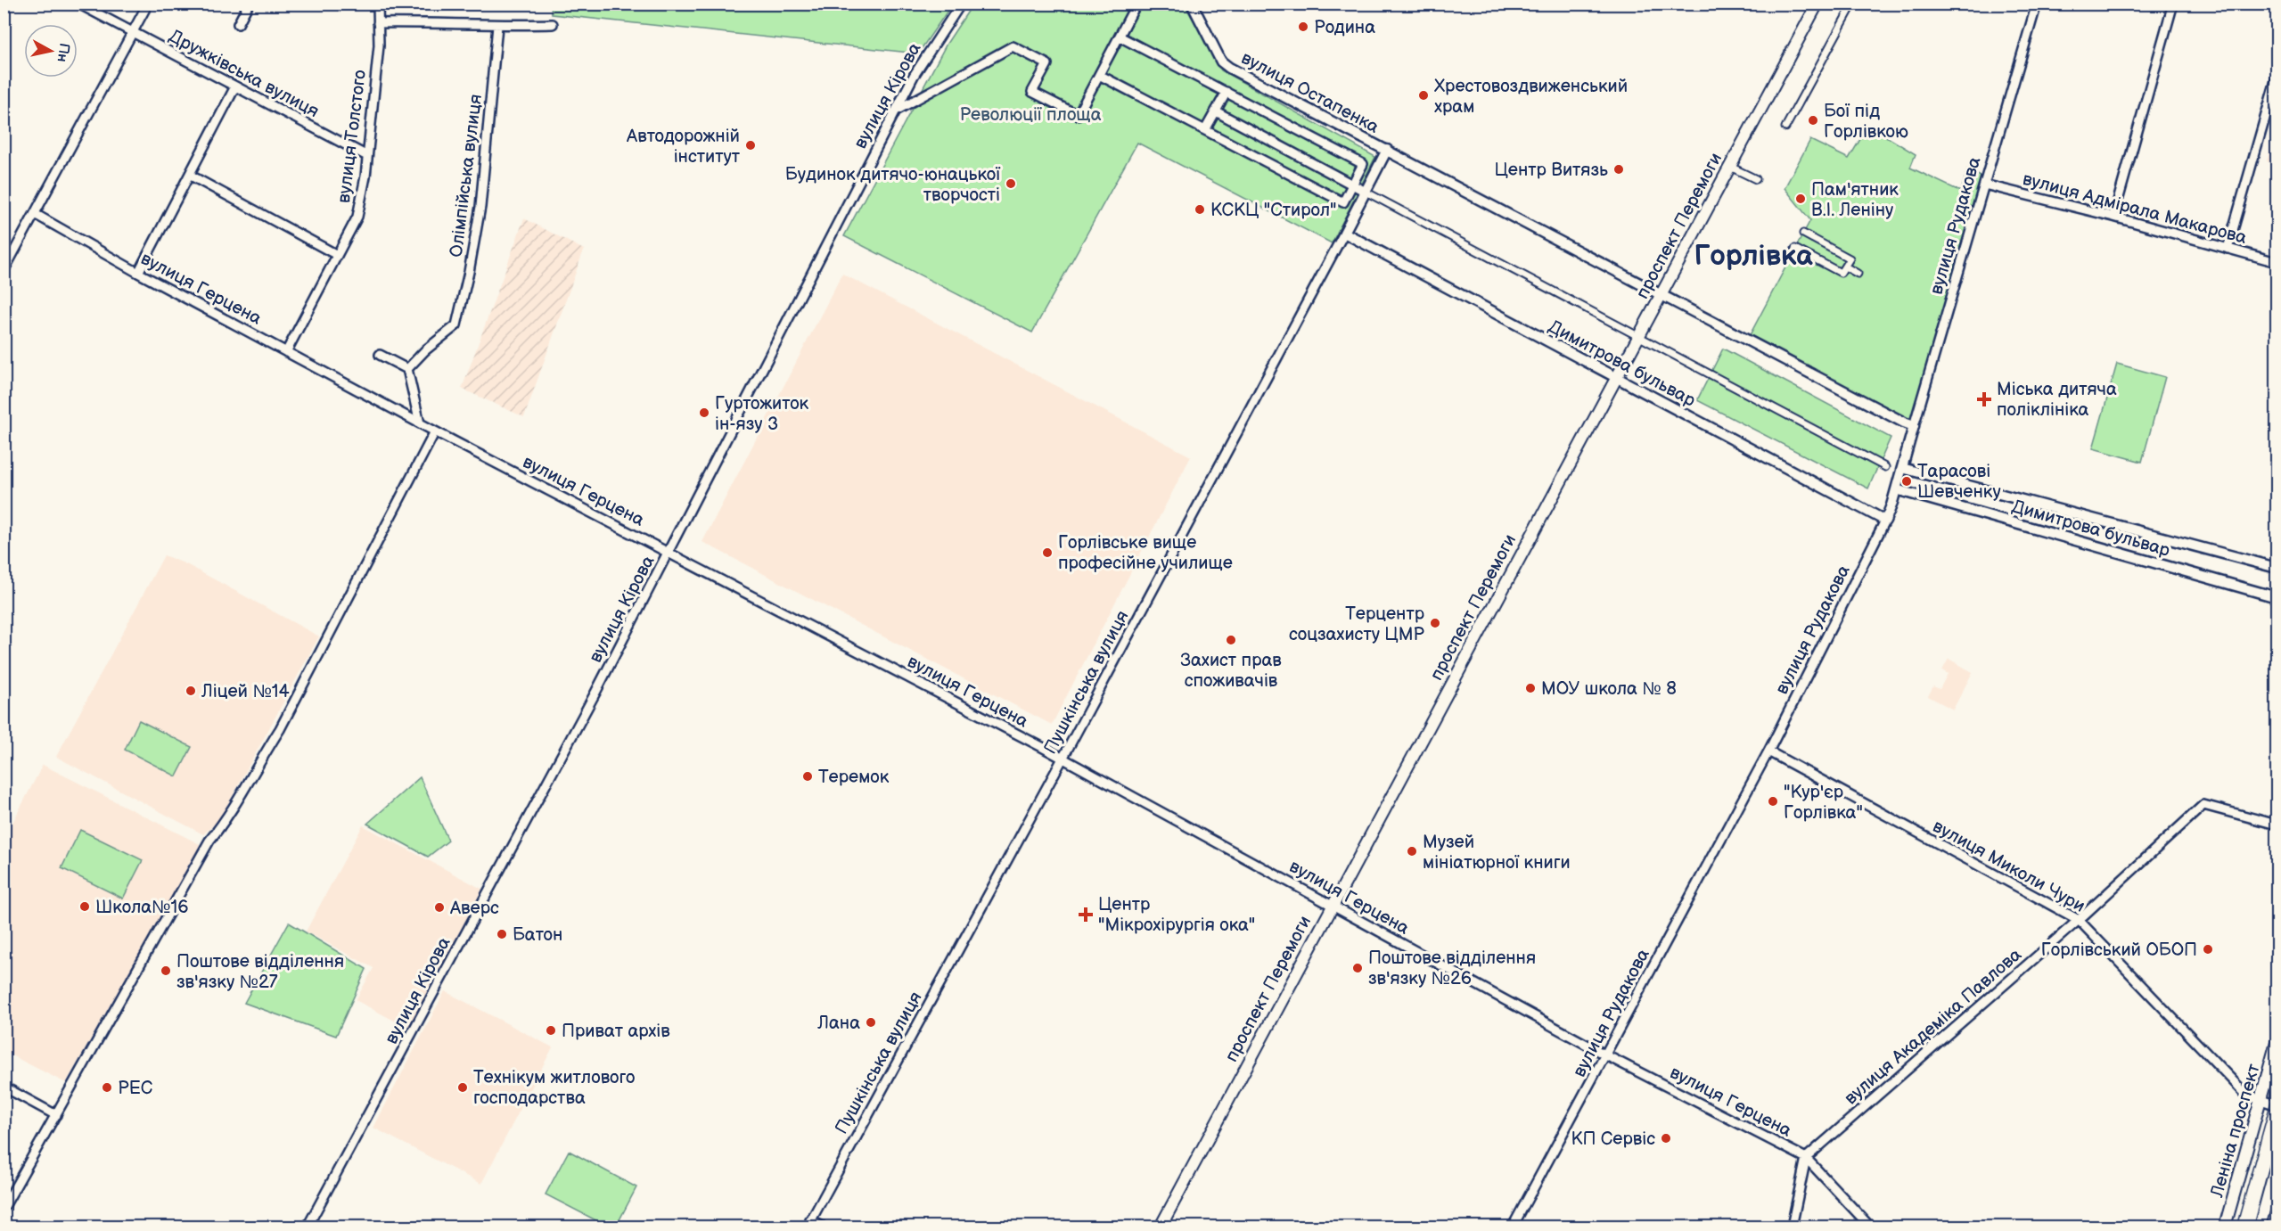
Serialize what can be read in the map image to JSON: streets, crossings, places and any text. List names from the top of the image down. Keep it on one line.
{"streets":{"main road":["проспект Перемоги","Леніна проспект"],"street":["Дружківська вулиця","вулиця Остапенка","вулиця Кірова","вулиця Толстого","Олімпійська вулиця","вулиця Адмірала Макарова","вулиця Рудакова","вулиця Герцена","Димитрова бульвар","Пушкінська вулиця","вулиця Миколи Чури","вулиця Академіка Павлова"]},"crossings":[["Дружківська вулиця","вулиця Толстого"],["вулиця Остапенка","Пушкінська вулиця"],["вулиця Кірова","вулиця Герцена"],["вулиця Толстого","вулиця Герцена"],["вулиця Адмірала Макарова","вулиця Рудакова"],["проспект Перемоги","вулиця Герцена"],["проспект Перемоги","Димитрова бульвар"],["вулиця Рудакова","вулиця Герцена"],["вулиця Рудакова","Димитрова бульвар"],["вулиця Рудакова","вулиця Миколи Чури"],["вулиця Герцена","Пушкінська вулиця"],["вулиця Герцена","вулиця Академіка Павлова"],["Димитрова бульвар","Пушкінська вулиця"],["вулиця Миколи Чури","вулиця Академіка Павлова"],["вулиця Миколи Чури","Леніна проспект"]],"districts":["Горлівка"],"parks":["Революції площа"],"places":{"other":["Родина","Хрестовоздвиженський храм","Бої під Горлівкою","Автодорожній інститут","Центр Витязь","Будинок дитячо-юнацької творчості","Пам'ятник В.І. Леніну","КСКЦ \"Стирол\"","Гуртожиток ін-язу 3","Тарасові Шевченку","Горлівське вище професійне училище","Терцентр соцзахисту ЦМР","Захист прав споживачів","МОУ школа № 8","Ліцей №14","Теремок","\"Кур'єр Горлівка\"","Музей мініатюрної книги","Школа№16","Аверс","Батон","Горлівський ОБОП","Поштове відділення зв'язку №26","Поштове відділення зв'язку №27","Лана","Приват архів","РЕС","Технікум житлового господарства","КП Сервіс"],"health":["Міська дитяча поліклініка","Центр \"Мікрохірургія ока\""]},"north":"right"}
